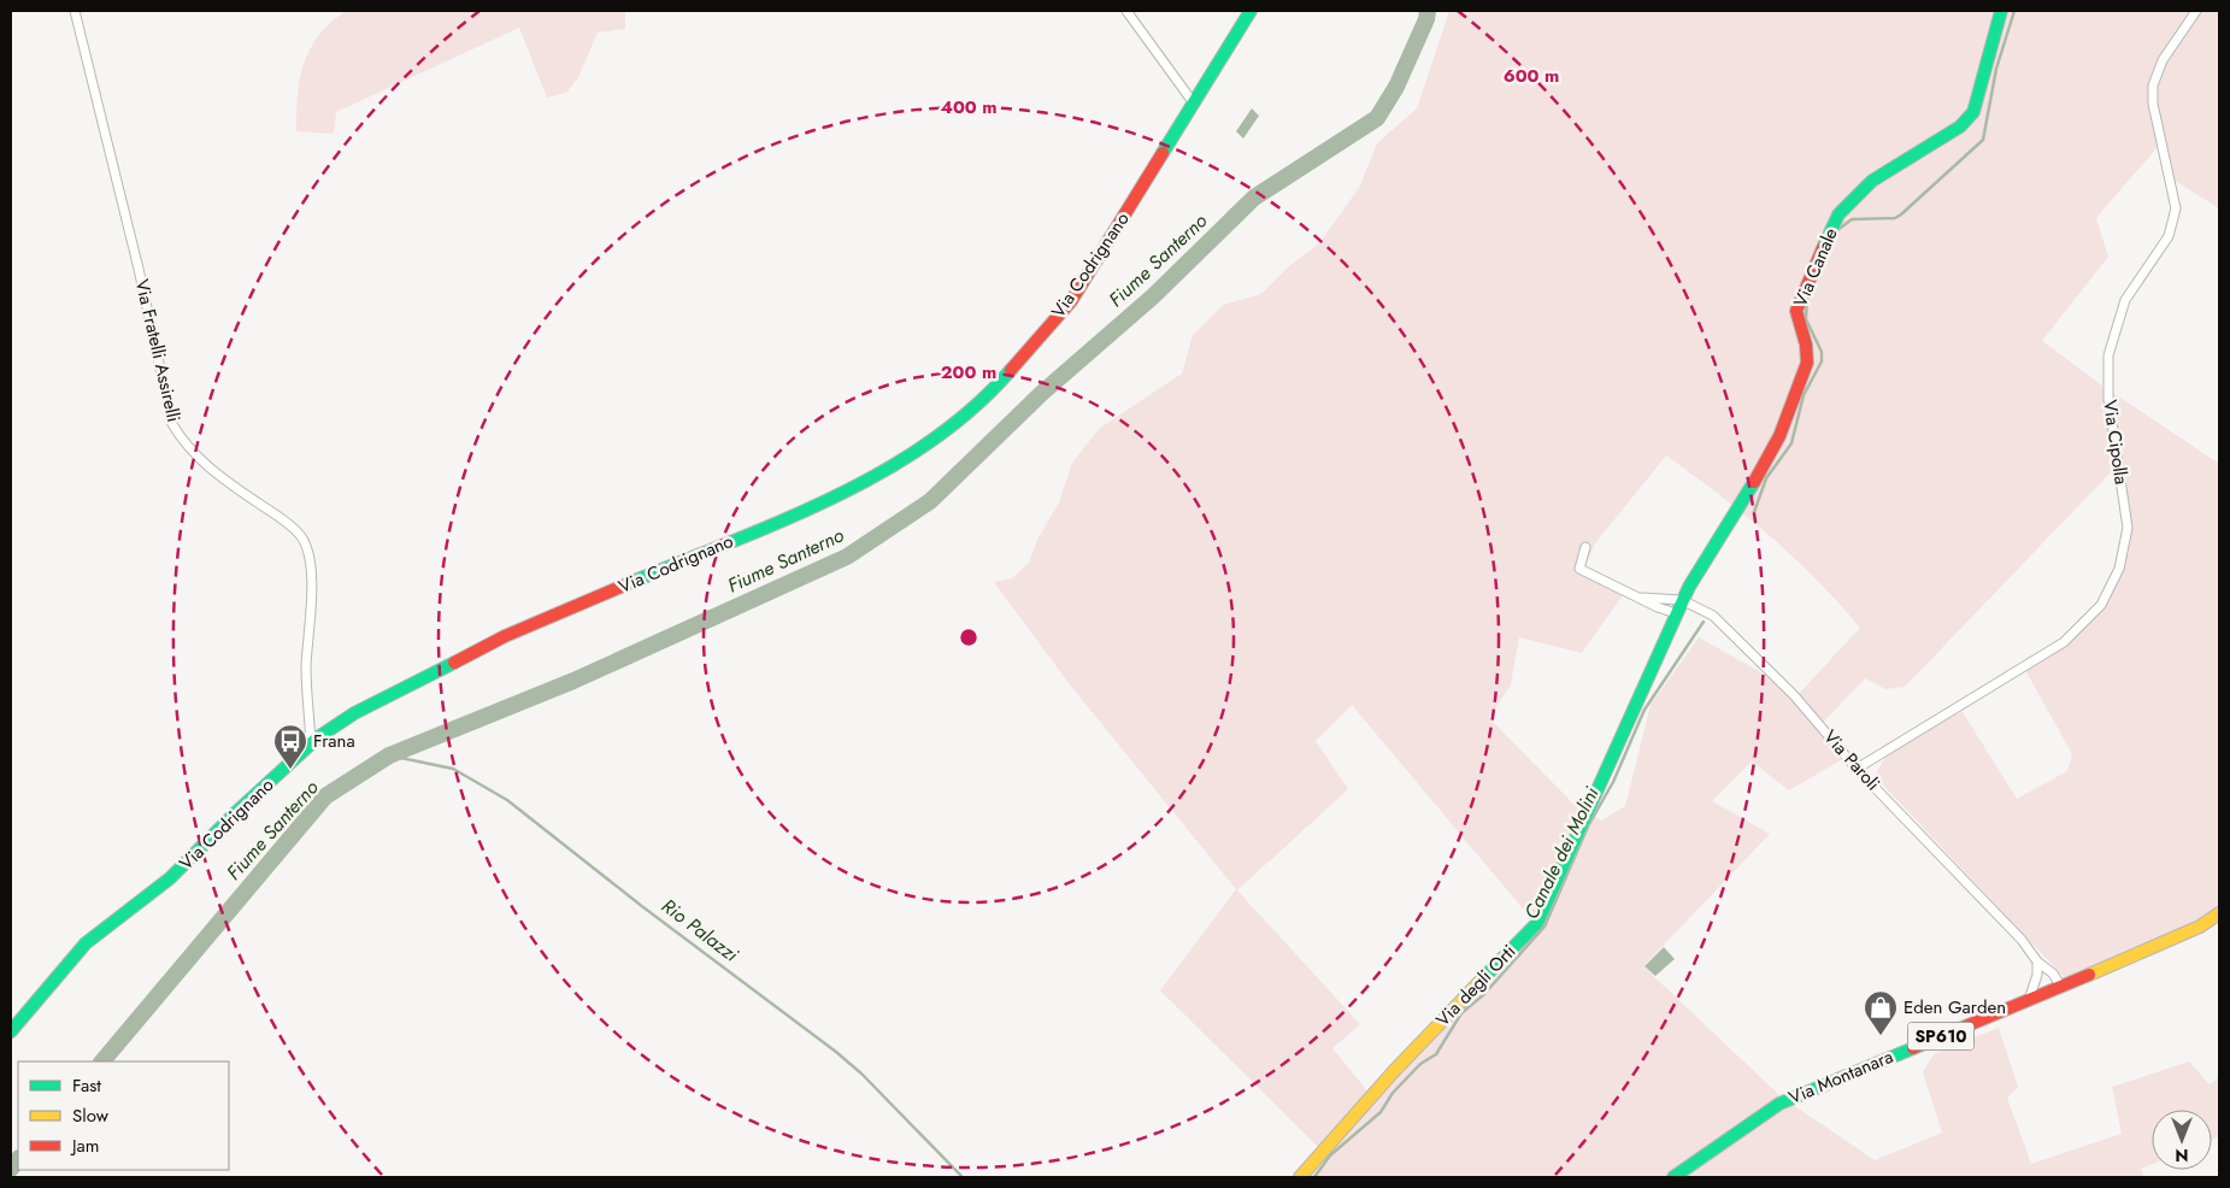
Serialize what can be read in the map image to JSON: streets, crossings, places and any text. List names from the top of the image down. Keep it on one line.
{"streets":{"street":["Via Codrignano","Via Canale","Via Fratelli Assirelli","Via Cipolla","Via Paroli","Via degli Orti","SP610","Via Montanara"]},"crossings":[["Via Codrignano","Via Fratelli Assirelli"],["Via Canale","Via Paroli"],["Via Canale","Via degli Orti"],["Via Cipolla","Via Paroli"],["Via Paroli","Via degli Orti"],["Via Paroli","Via Montanara"]],"water":["Fiume Santerno","Canale dei Molini","Rio Palazzi"],"places":{"bus stop":["Frana"],"shop":["Eden Garden"]},"legend":["Fast","Slow","Jam"],"north":"bottom","rings":["600 m","400 m","200 m"]}
